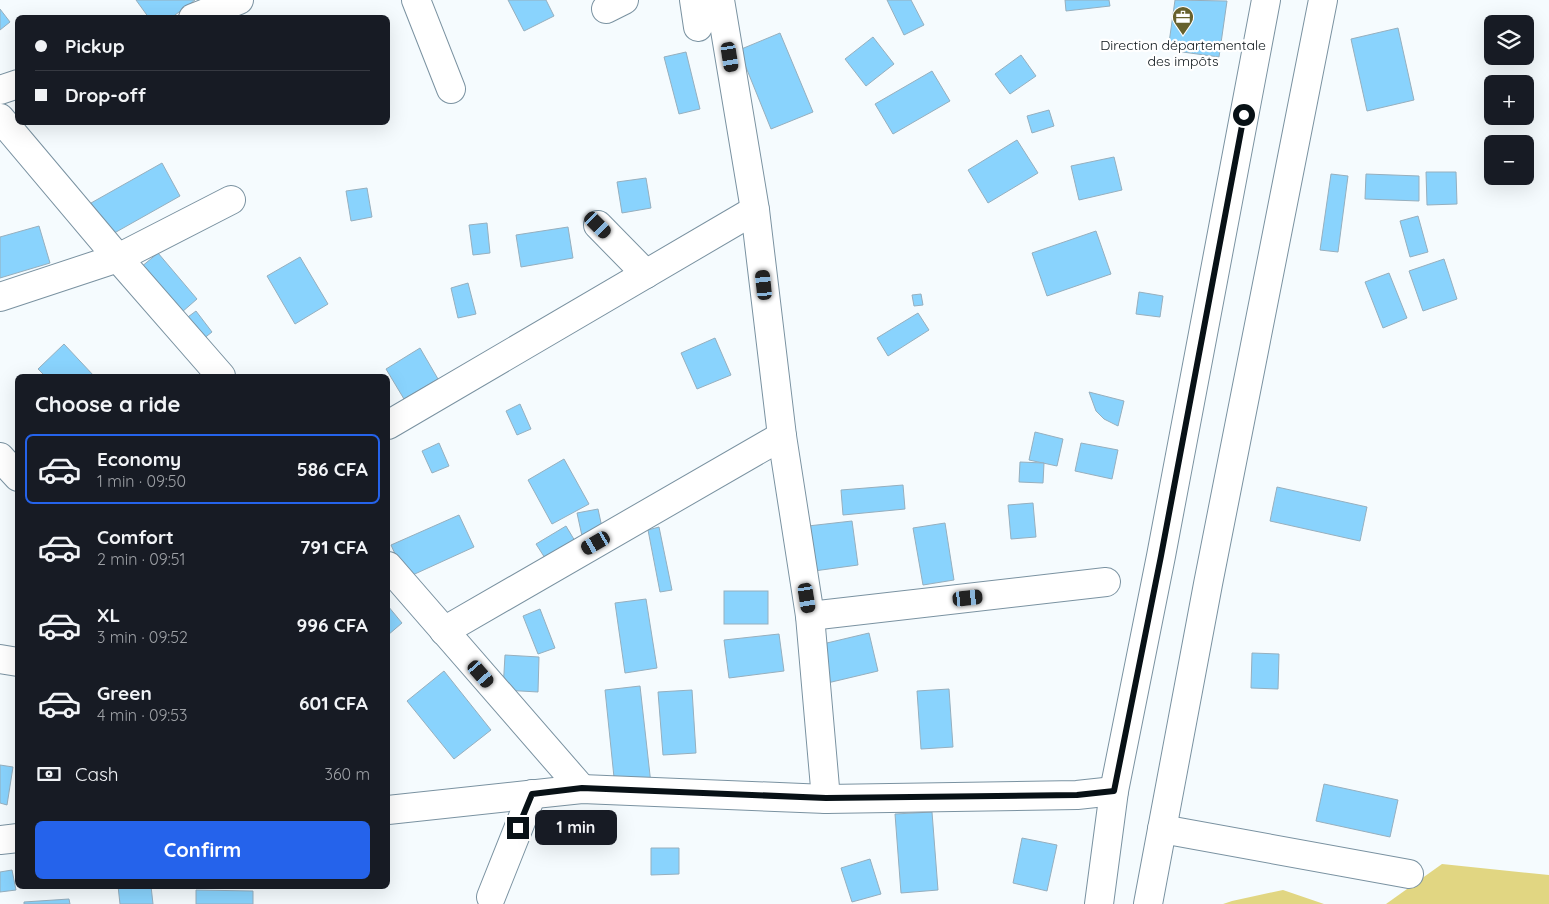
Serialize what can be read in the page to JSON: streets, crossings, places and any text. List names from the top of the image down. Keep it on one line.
{"places":{"office":["Direction départementale des impôts"]},"page":{"map_buttons":["+","−"],"banner":["Pickup","Drop-off"],"heading":"Choose a ride","list":[{"name":"Economy","note":"1 min · 09:50","value":"586 CFA"},{"name":"Comfort","note":"2 min · 09:51","value":"791 CFA"},{"name":"XL","note":"3 min · 09:52","value":"996 CFA"},{"name":"Green","note":"4 min · 09:53","value":"601 CFA"}],"pay":["Cash","360 m"],"bubble":"1 min","buttons":"Confirm"}}
